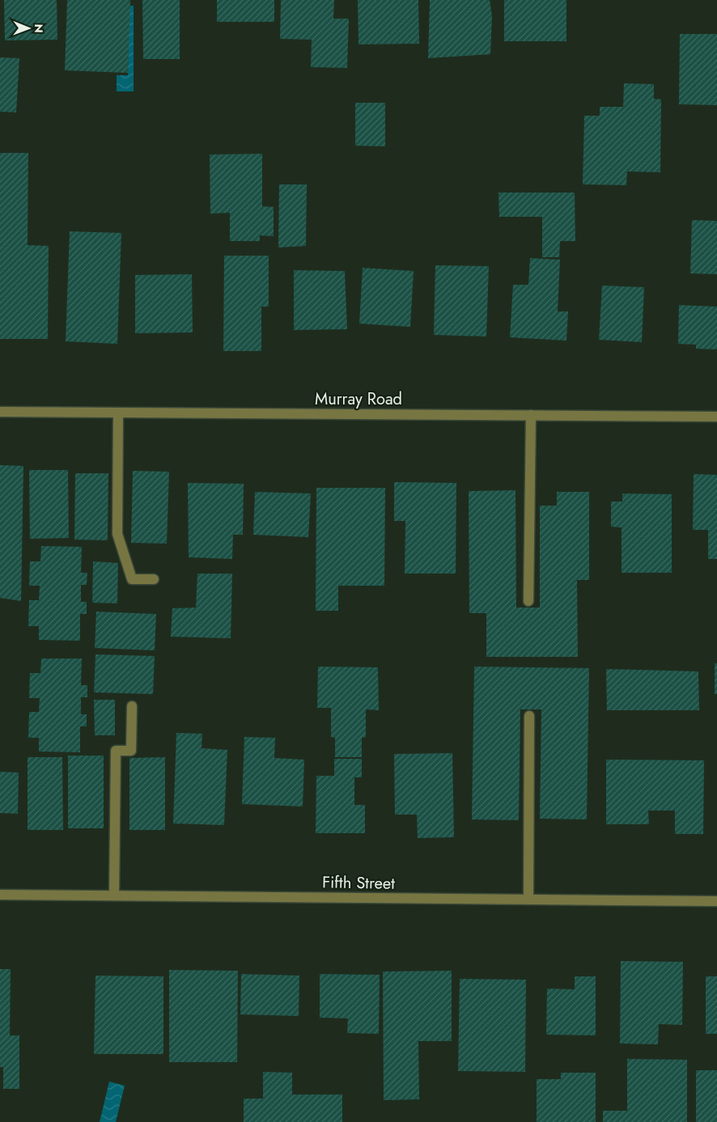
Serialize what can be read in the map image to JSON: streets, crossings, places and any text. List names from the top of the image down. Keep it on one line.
{"streets":{"street":["Murray Road","Fifth Street"]},"north":"right"}
